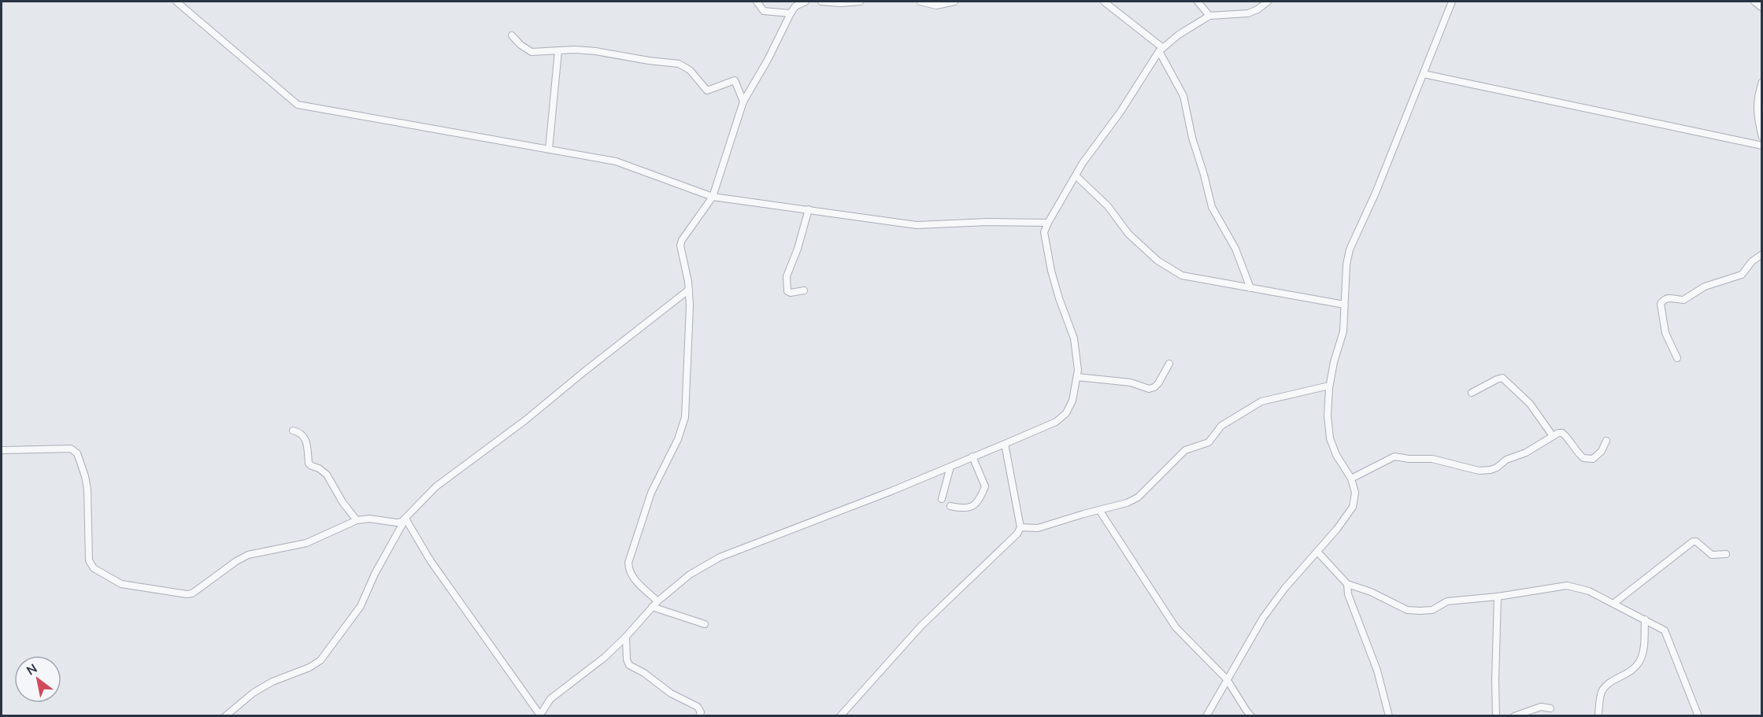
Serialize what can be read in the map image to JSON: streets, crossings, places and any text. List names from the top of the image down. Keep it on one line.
{"north":"top left"}
